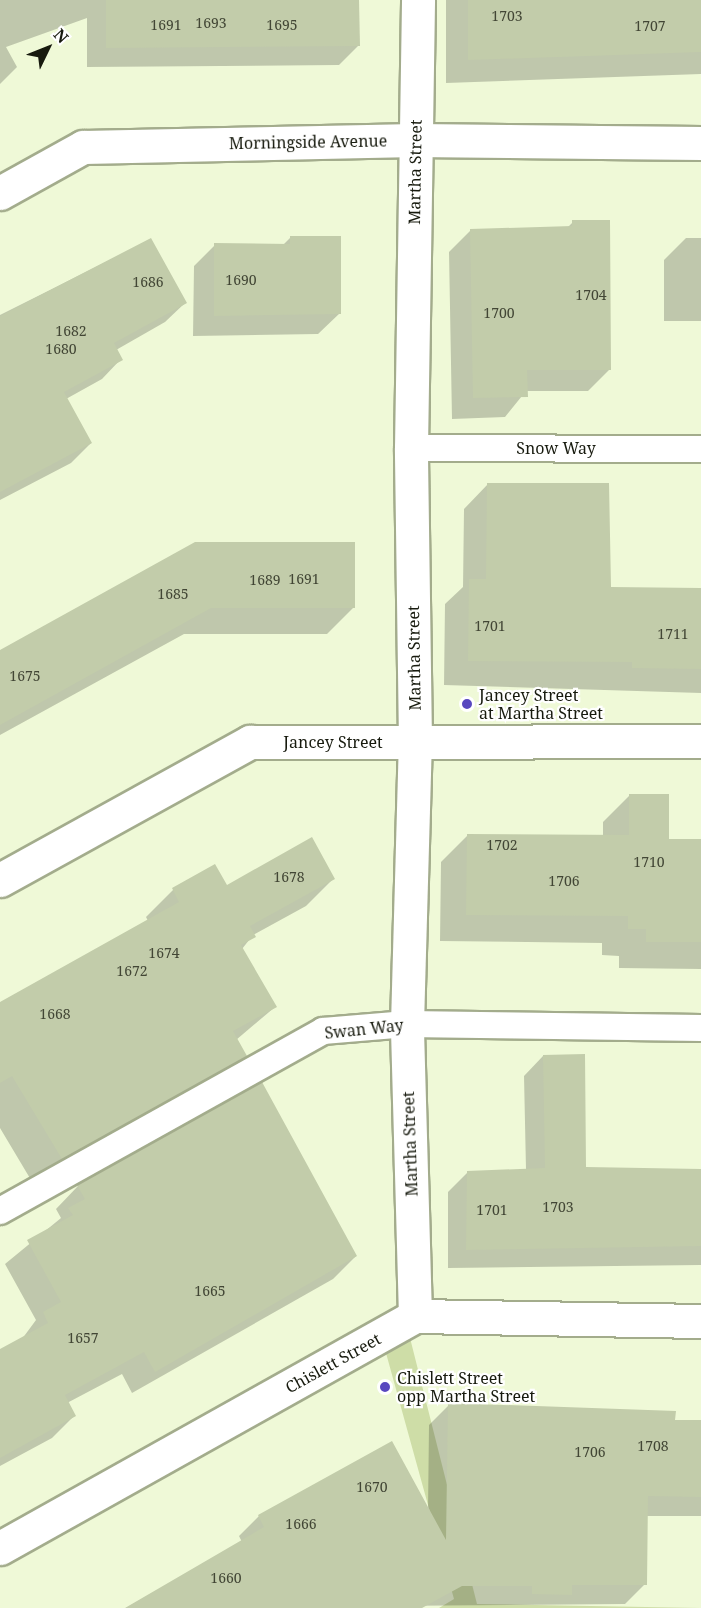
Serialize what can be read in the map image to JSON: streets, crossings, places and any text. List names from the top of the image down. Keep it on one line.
{"streets":{"street":["Morningside Avenue","Martha Street","Jancey Street","Chislett Street"],"lane":["Snow Way","Swan Way"]},"crossings":[["Morningside Avenue","Martha Street"],["Martha Street","Snow Way"],["Martha Street","Jancey Street"],["Martha Street","Swan Way"],["Martha Street","Chislett Street"]],"places":["Jancey Street at Martha Street","Chislett Street opp Martha Street"],"house_numbers":["1703","1693","1691","1695","1707","1690","1686","1704","1700","1682","1680","1691","1689","1685","1701","1711","1675","1702","1710","1678","1706","1674","1672","1668","1703","1701","1665","1657","1708","1706","1670","1666","1660"],"north":"top right"}
